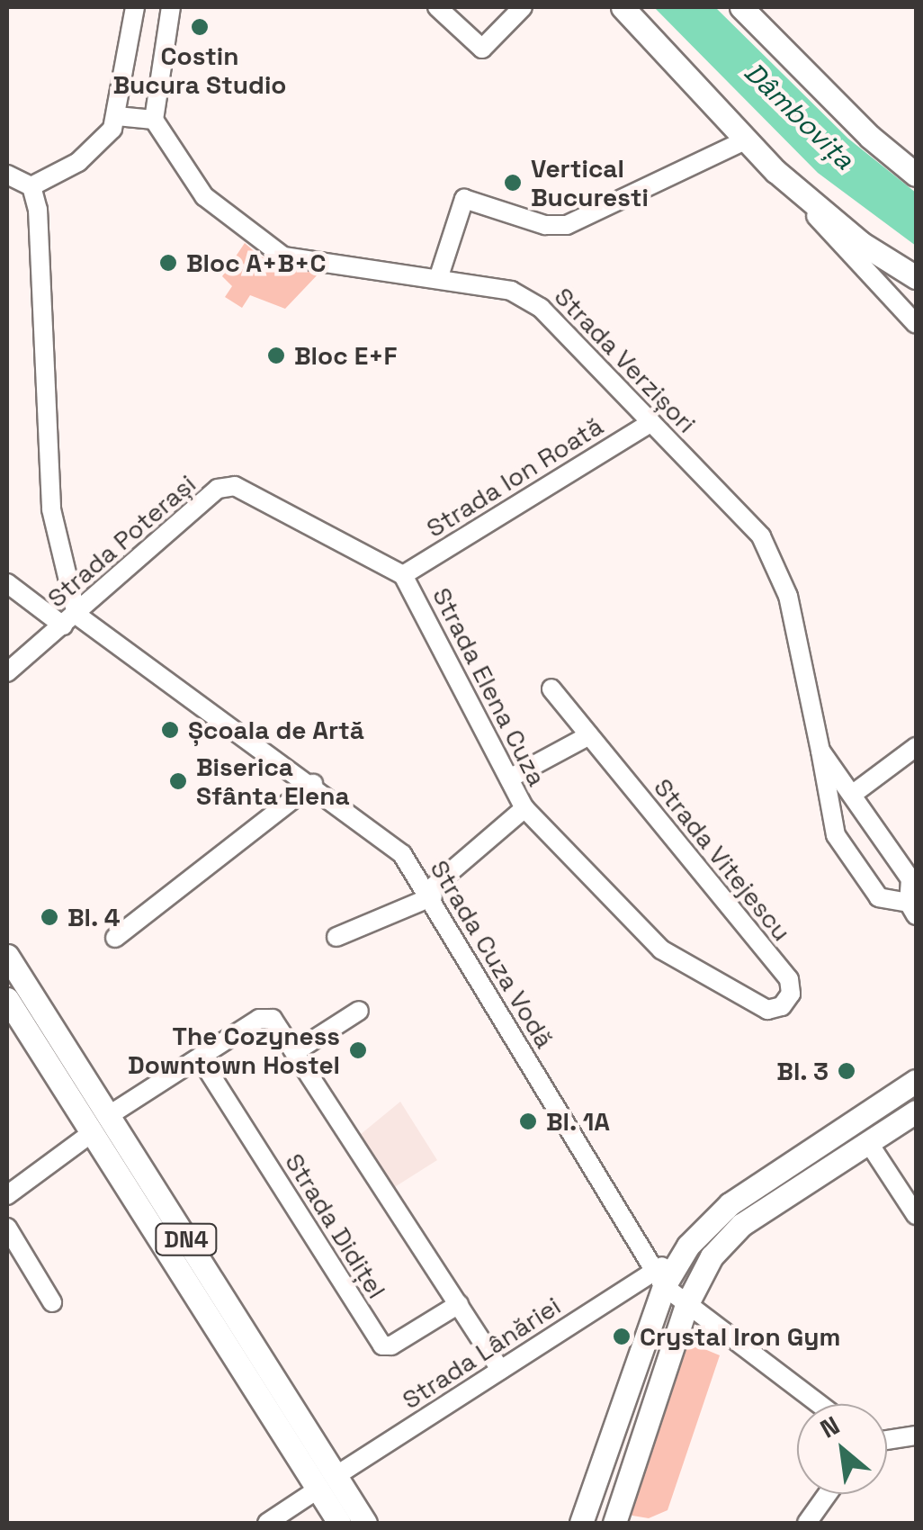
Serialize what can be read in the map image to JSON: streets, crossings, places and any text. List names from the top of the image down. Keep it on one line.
{"streets":{"main road":["DN4"],"street":["Strada Verzișori","Strada Ion Roată","Strada Poterași","Strada Elena Cuza","Strada Vitejescu","Strada Cuza Vodă","Strada Didițel","Strada Lânăriei"]},"crossings":[["Strada Verzișori","Strada Ion Roată"],["Strada Ion Roată","Strada Elena Cuza"],["Strada Poterași","Strada Elena Cuza"],["Strada Poterași","Strada Cuza Vodă"],["Strada Elena Cuza","Strada Vitejescu"],["Strada Cuza Vodă","Strada Lânăriei"],["DN4","Strada Lânăriei"]],"water":["Dâmbovița"],"places":["Costin Bucura Studio","Vertical Bucuresti","Bloc A+B+C","Bloc E+F","Școala de Artă","Biserica Sfânta Elena","Bl. 4","The Cozyness Downtown Hostel","Bl. 3","Bl. 1A","Crystal Iron Gym"],"north":"top left"}
